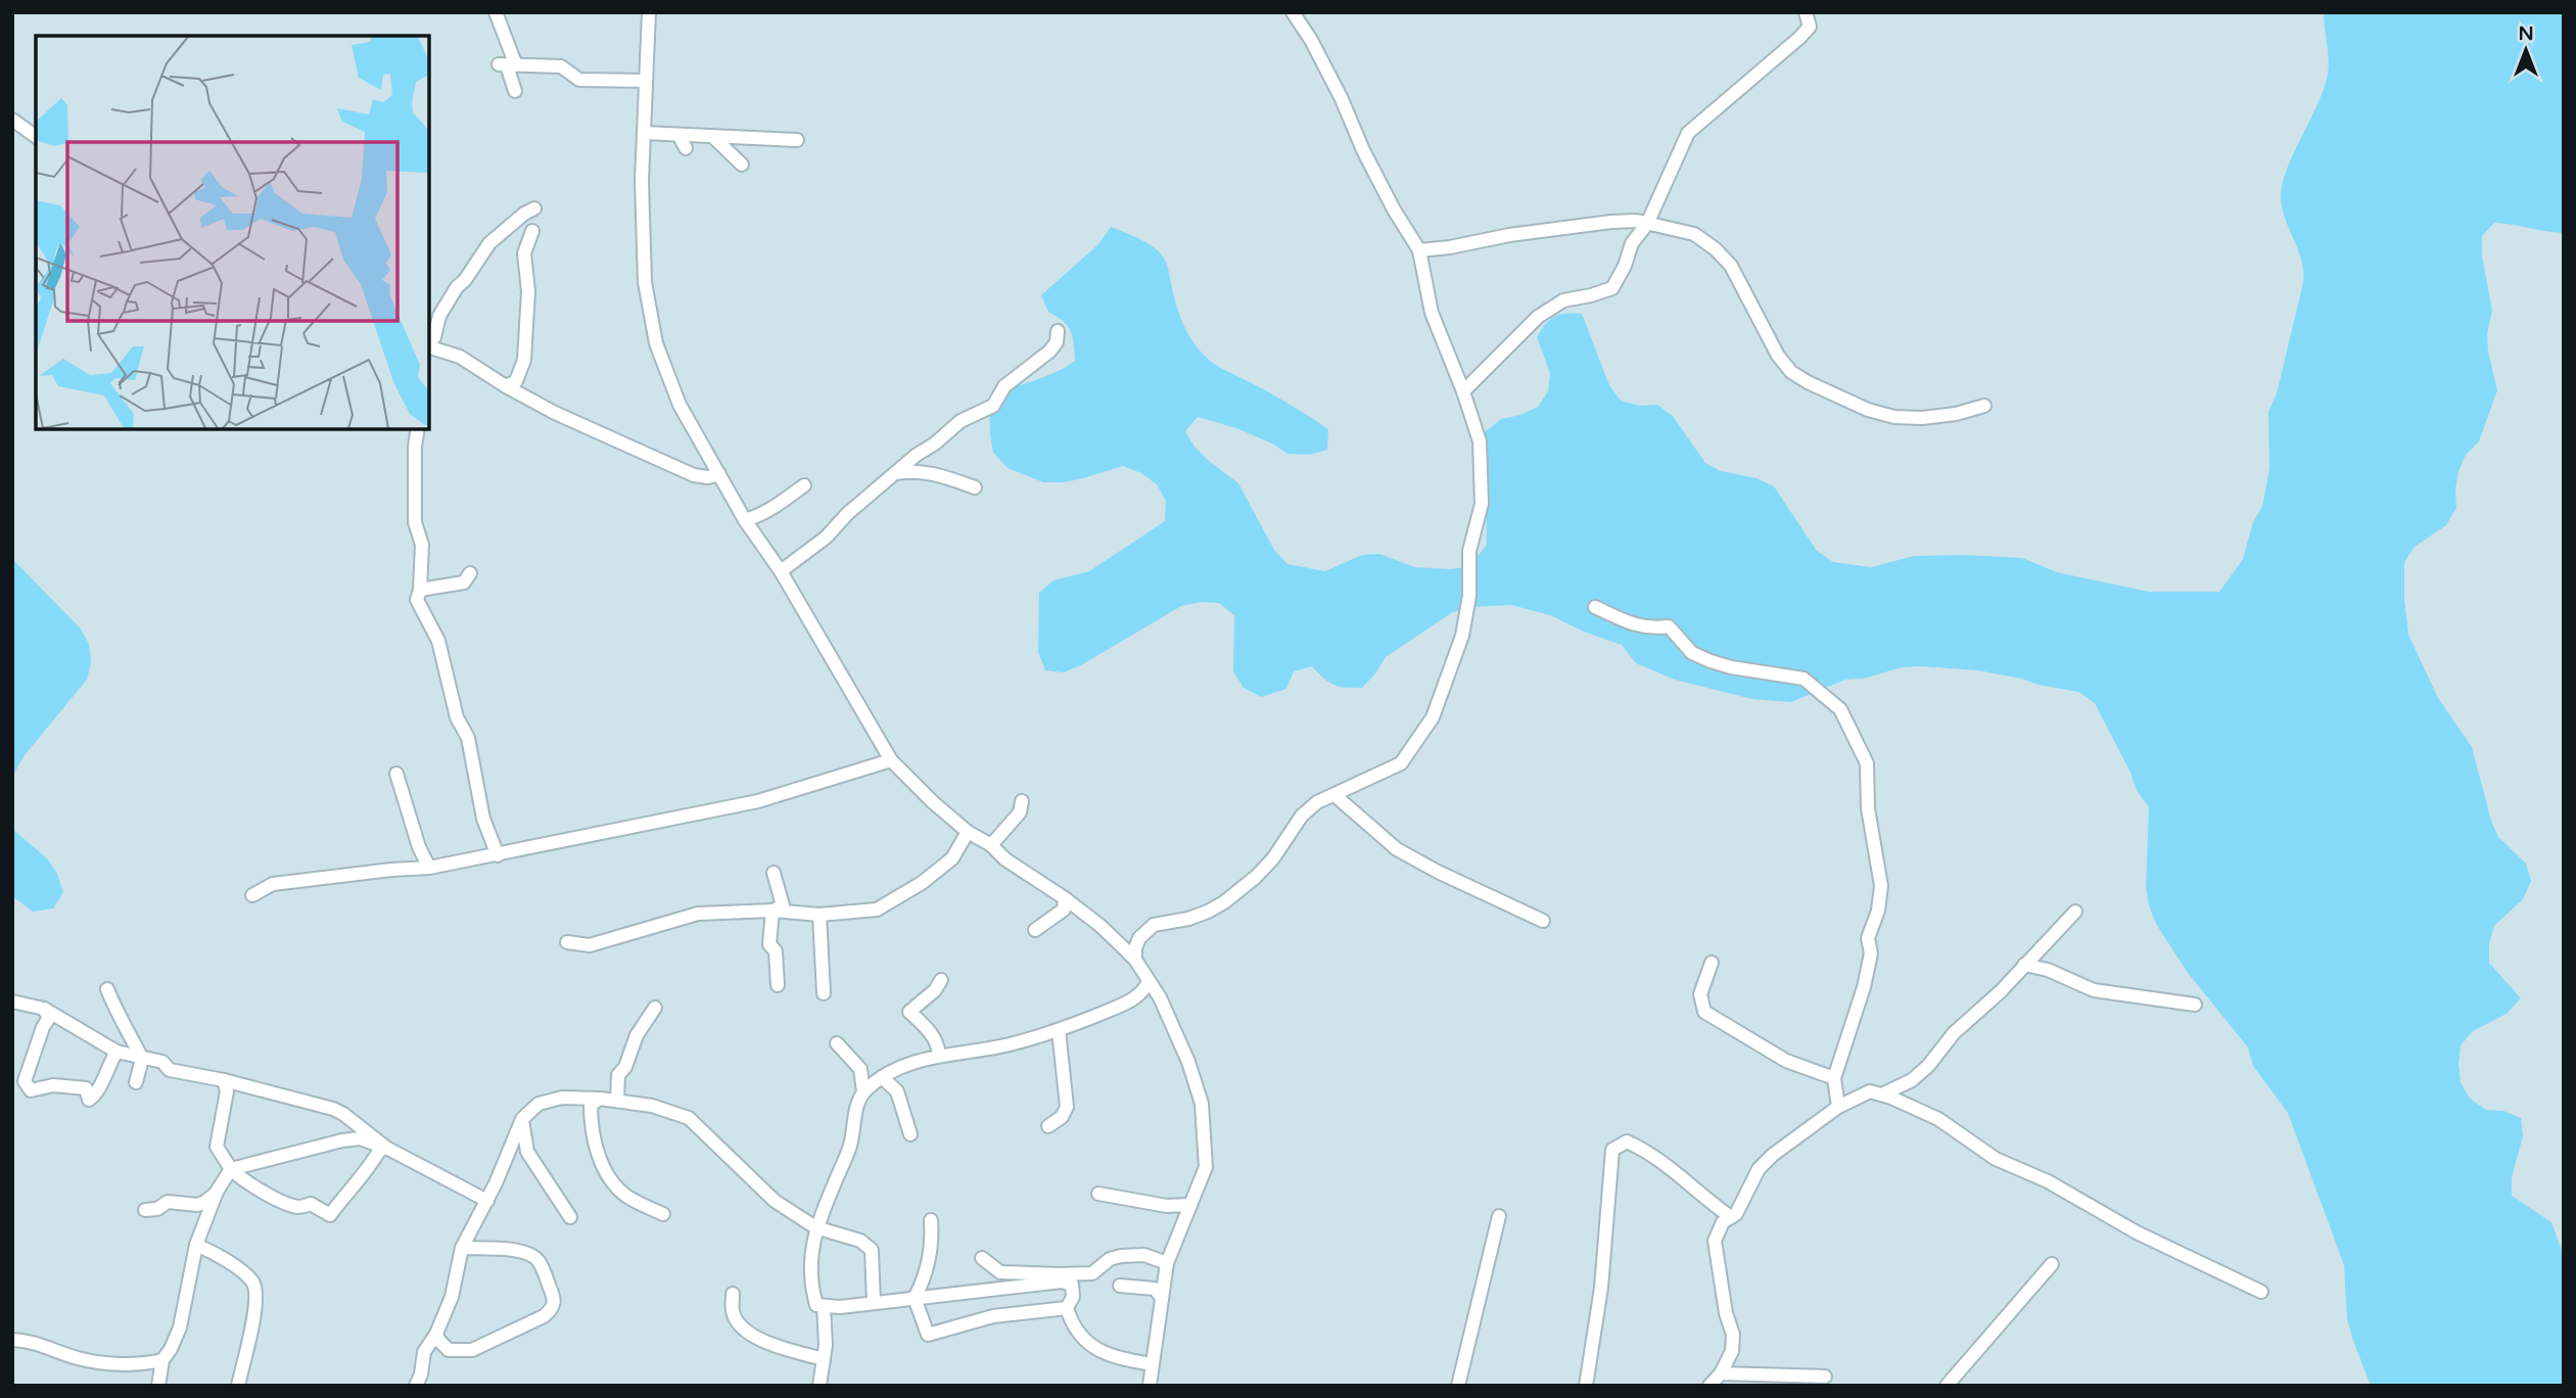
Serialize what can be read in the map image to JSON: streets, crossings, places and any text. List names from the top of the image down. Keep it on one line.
{"north":"top"}
